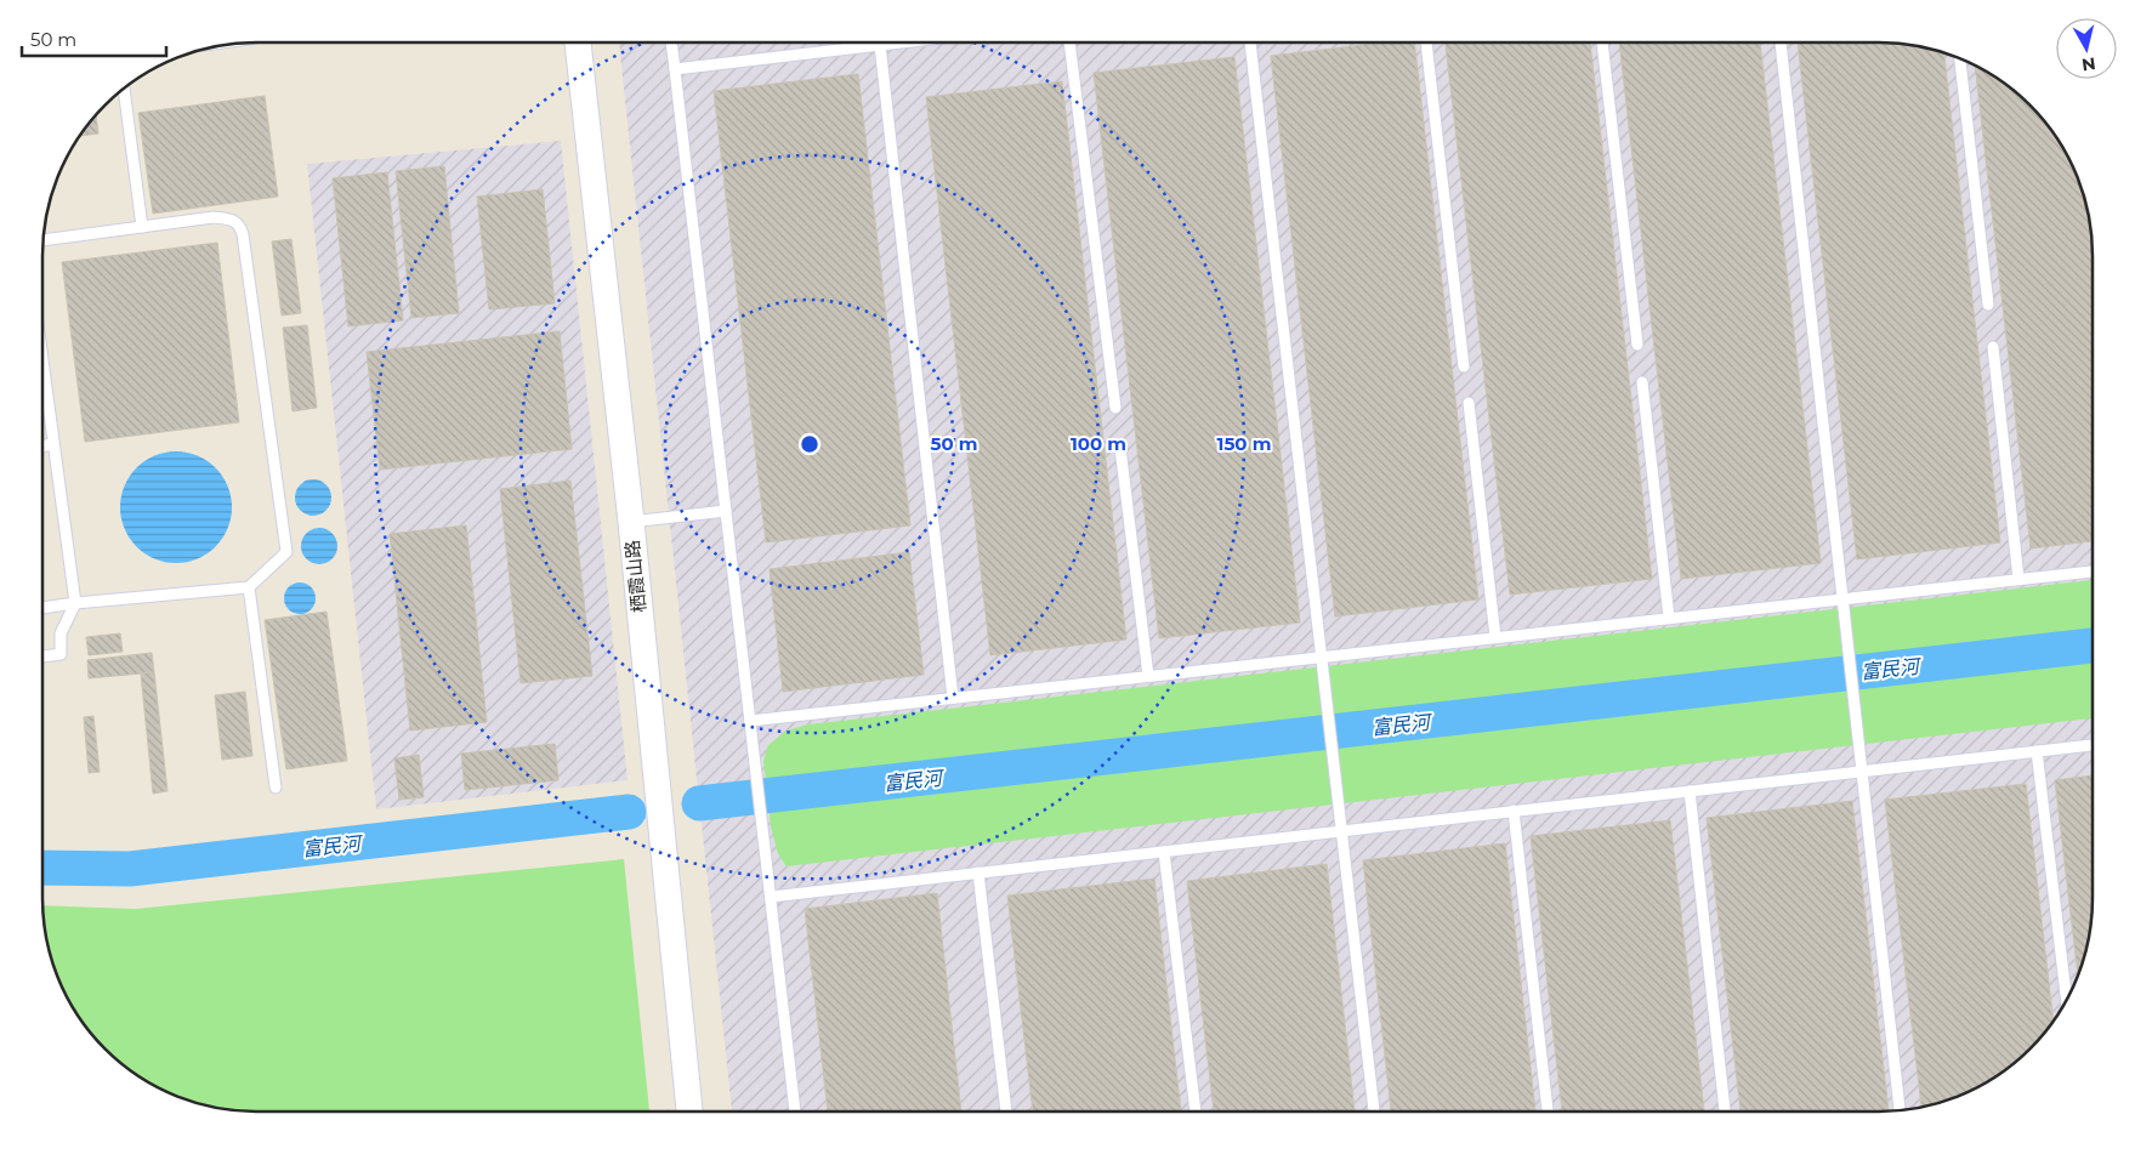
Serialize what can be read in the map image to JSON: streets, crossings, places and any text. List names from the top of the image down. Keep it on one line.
{"streets":{"street":["栖霞山路"]},"water":["富民河"],"scale_bar":"50 m","north":"bottom","rings":["50 m","100 m","150 m"]}
